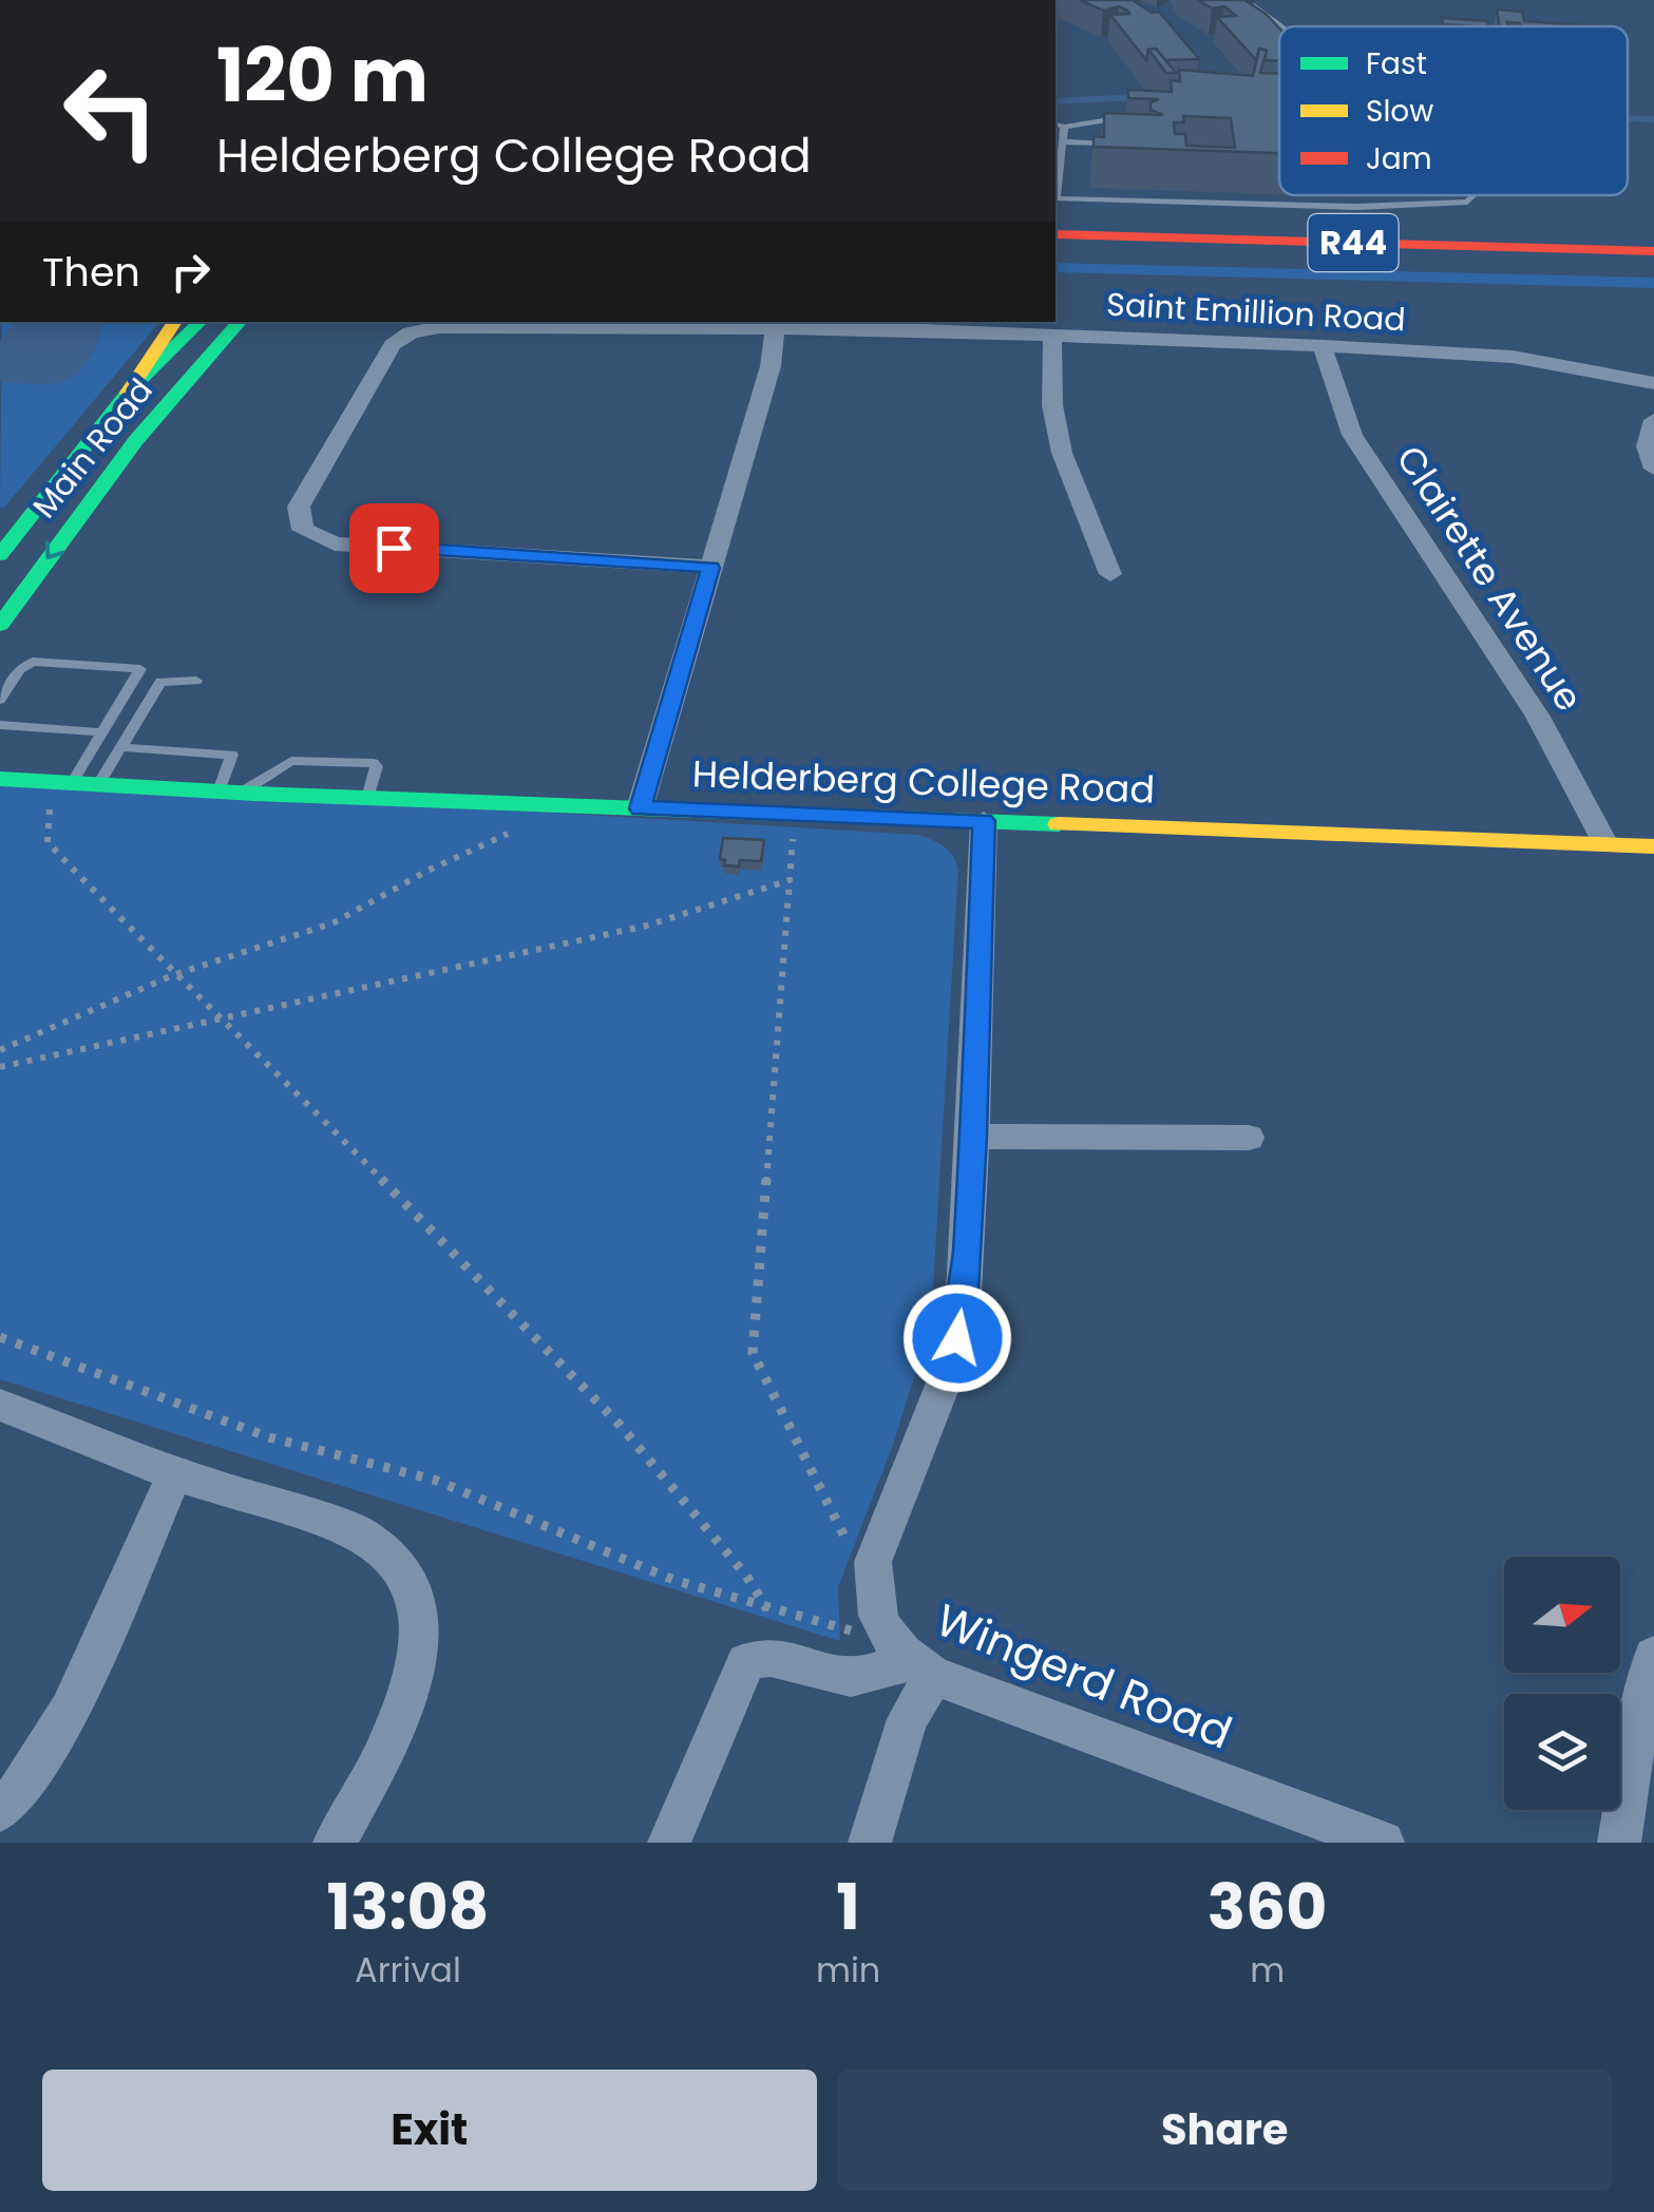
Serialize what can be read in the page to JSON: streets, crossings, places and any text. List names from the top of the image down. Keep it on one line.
{"streets":{"main road":["R44","Main Road","Helderberg College Road"],"street":["Saint Emillion Road","Clairette Avenue","Wingerd Road"]},"crossings":[["Saint Emillion Road","Clairette Avenue"],["Clairette Avenue","Helderberg College Road"]],"legend":["Fast","Slow","Jam"],"north":"right","page":{"turn":["120 m","Helderberg College Road"],"then":"Then","eta":["13:08","Arrival","1","min","360","m"],"buttons":["Exit","Share"]}}
